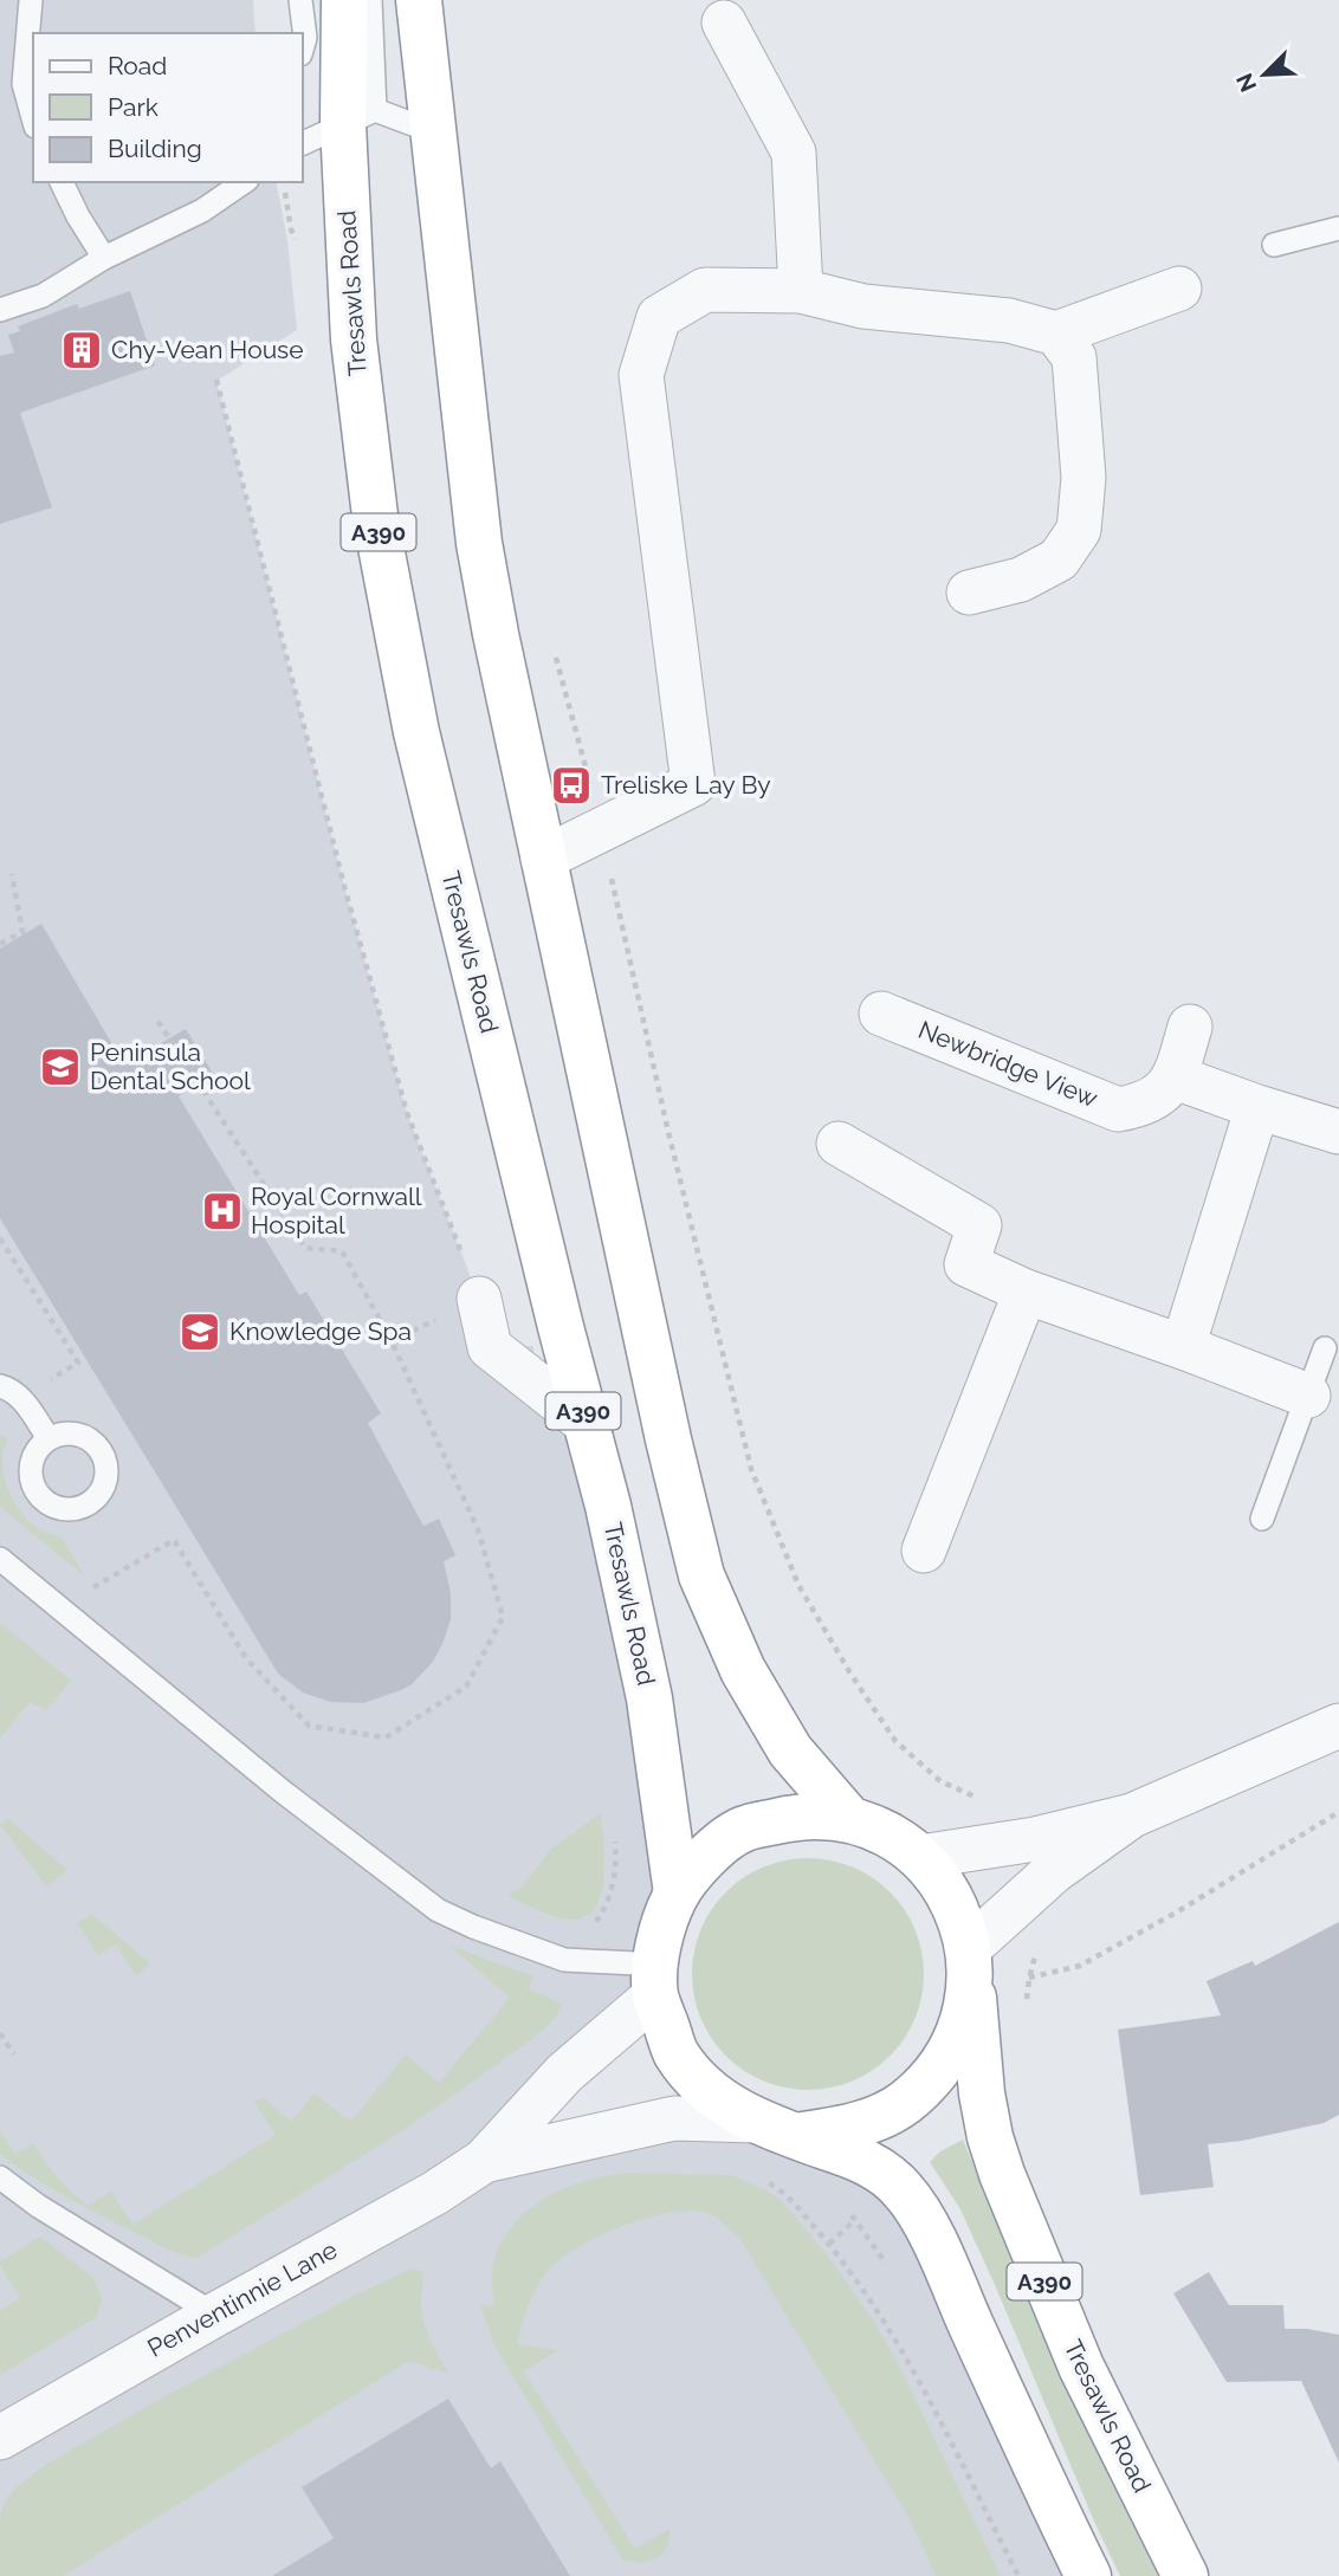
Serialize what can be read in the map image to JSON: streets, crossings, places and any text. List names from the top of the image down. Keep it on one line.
{"streets":{"highway":["Tresawls Road","A390"],"street":["Newbridge View","Penventinnie Lane"]},"crossings":[["Tresawls Road","A390"],["A390","Penventinnie Lane"]],"places":{"building":["Chy-Vean House"],"bus stop":["Treliske Lay By"],"school or university":["Peninsula Dental School","Knowledge Spa"],"hospital":["Royal Cornwall Hospital"]},"legend":["Road","Park","Building"],"north":"bottom left"}
